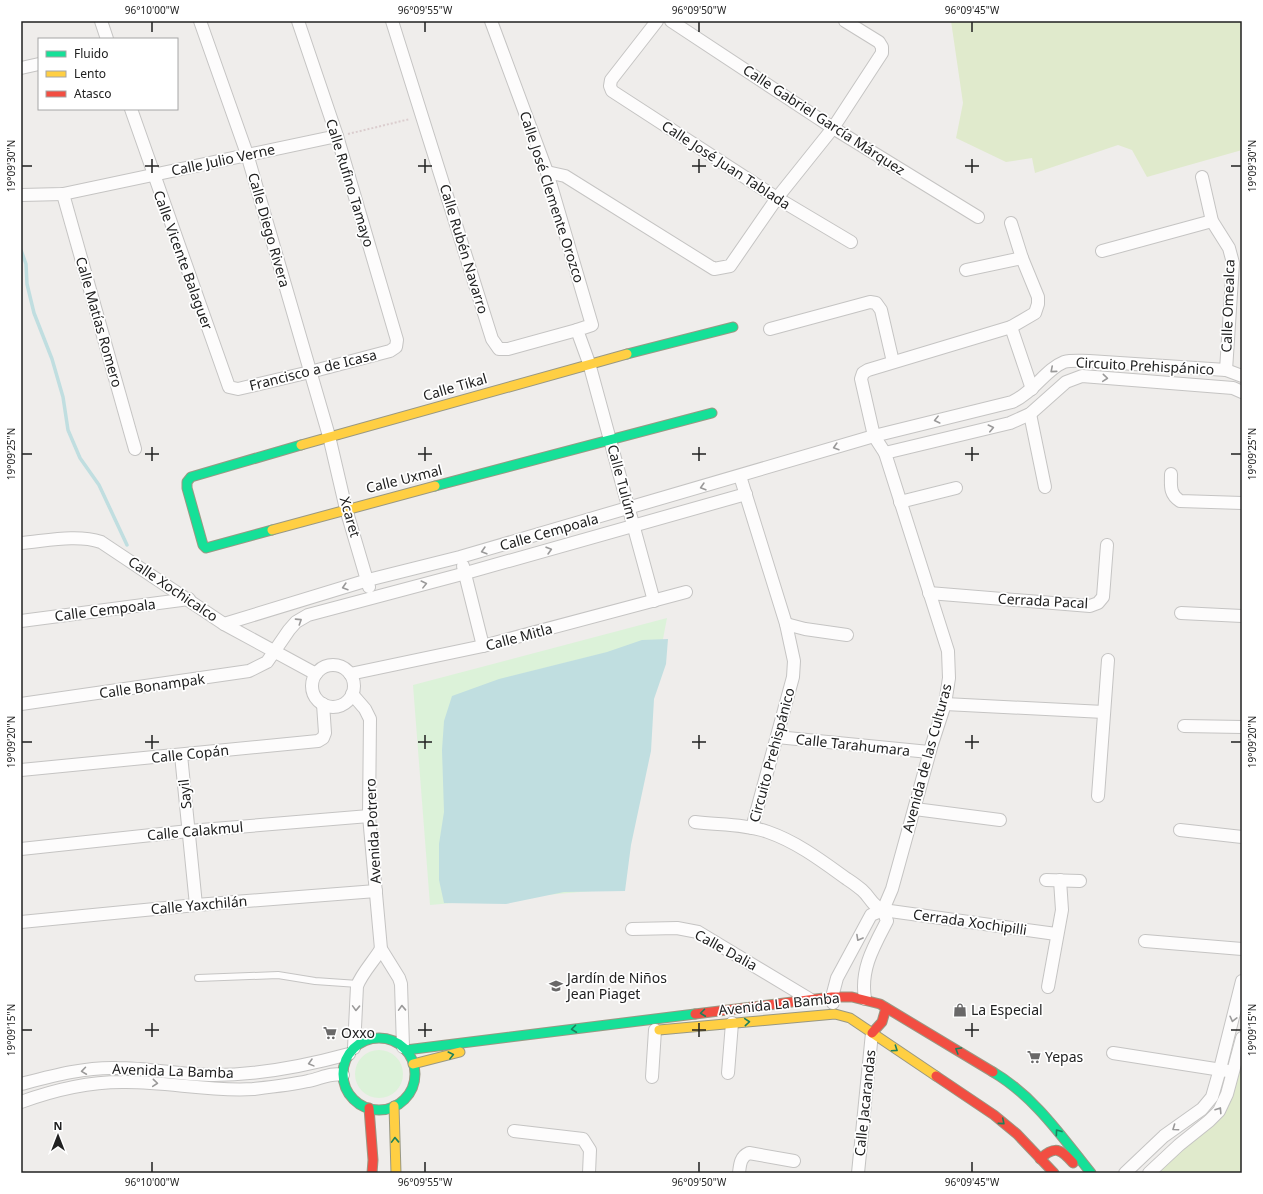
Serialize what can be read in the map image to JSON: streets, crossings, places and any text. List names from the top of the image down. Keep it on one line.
{"streets":{"street":["Calle Gabriel García Márquez","Calle Julio Verne","Calle José Juan Tablada","Calle Rufino Tamayo","Calle José Clemente Orozco","Calle Diego Rivera","Calle Rubén Navarro","Calle Vicente Balaguer","Calle Omealca","Calle Matías Romero","Circuito Prehispánico","Francisco a de Icasa","Calle Tikal","Calle Uxmal","Calle Tulúm","Xcaret","Calle Cempoala","Calle Xochicalco","Cerrada Pacal","Calle Mitla","Calle Bonampak","Calle Tarahumara","Calle Copán","Avenida de las Culturas","Sayil","Calle Calakmul","Avenida Potrero","Calle Yaxchilán","Cerrada Xochipilli","Calle Dalia","Avenida La Bamba","Calle Jacarandas"]},"crossings":[["Calle Julio Verne","Calle Rufino Tamayo"],["Calle Julio Verne","Calle Diego Rivera"],["Calle Julio Verne","Calle Vicente Balaguer"],["Calle Julio Verne","Calle Matías Romero"],["Calle Rufino Tamayo","Francisco a de Icasa"],["Calle José Clemente Orozco","Calle Rubén Navarro"],["Calle Diego Rivera","Francisco a de Icasa"],["Calle Diego Rivera","Calle Tikal"],["Calle Diego Rivera","Xcaret"],["Calle Vicente Balaguer","Francisco a de Icasa"],["Calle Omealca","Circuito Prehispánico"],["Circuito Prehispánico","Calle Cempoala"],["Circuito Prehispánico","Calle Tarahumara"],["Circuito Prehispánico","Avenida de las Culturas"],["Circuito Prehispánico","Cerrada Xochipilli"],["Calle Tikal","Calle Uxmal"],["Calle Tikal","Calle Tulúm"],["Calle Tikal","Xcaret"],["Calle Uxmal","Calle Tulúm"],["Calle Uxmal","Xcaret"],["Calle Tulúm","Calle Cempoala"],["Calle Tulúm","Calle Mitla"],["Xcaret","Calle Cempoala"],["Calle Cempoala","Calle Xochicalco"],["Calle Cempoala","Calle Bonampak"],["Calle Cempoala","Avenida de las Culturas"],["Calle Xochicalco","Calle Mitla"],["Calle Xochicalco","Calle Bonampak"],["Calle Xochicalco","Calle Copán"],["Calle Xochicalco","Avenida Potrero"],["Cerrada Pacal","Avenida de las Culturas"],["Calle Mitla","Calle Copán"],["Calle Mitla","Avenida Potrero"],["Calle Tarahumara","Avenida de las Culturas"],["Calle Copán","Sayil"],["Calle Copán","Avenida Potrero"],["Avenida de las Culturas","Cerrada Xochipilli"],["Avenida de las Culturas","Avenida La Bamba"],["Sayil","Calle Calakmul"],["Sayil","Calle Yaxchilán"],["Calle Calakmul","Avenida Potrero"],["Avenida Potrero","Calle Yaxchilán"],["Avenida Potrero","Avenida La Bamba"],["Calle Dalia","Avenida La Bamba"],["Avenida La Bamba","Calle Jacarandas"]],"places":{"school or university":["Jardín de Niños Jean Piaget"],"shop":["La Especial"],"supermarket":["Oxxo","Yepas"]},"legend":["Fluido","Lento","Atasco"],"north":"top","coordinates":["96°10'00\"W","96°09'55\"W","96°09'50\"W","96°09'45\"W","19°09'30\"N","19°09'25\"N","19°09'20\"N","19°09'15\"N"]}
